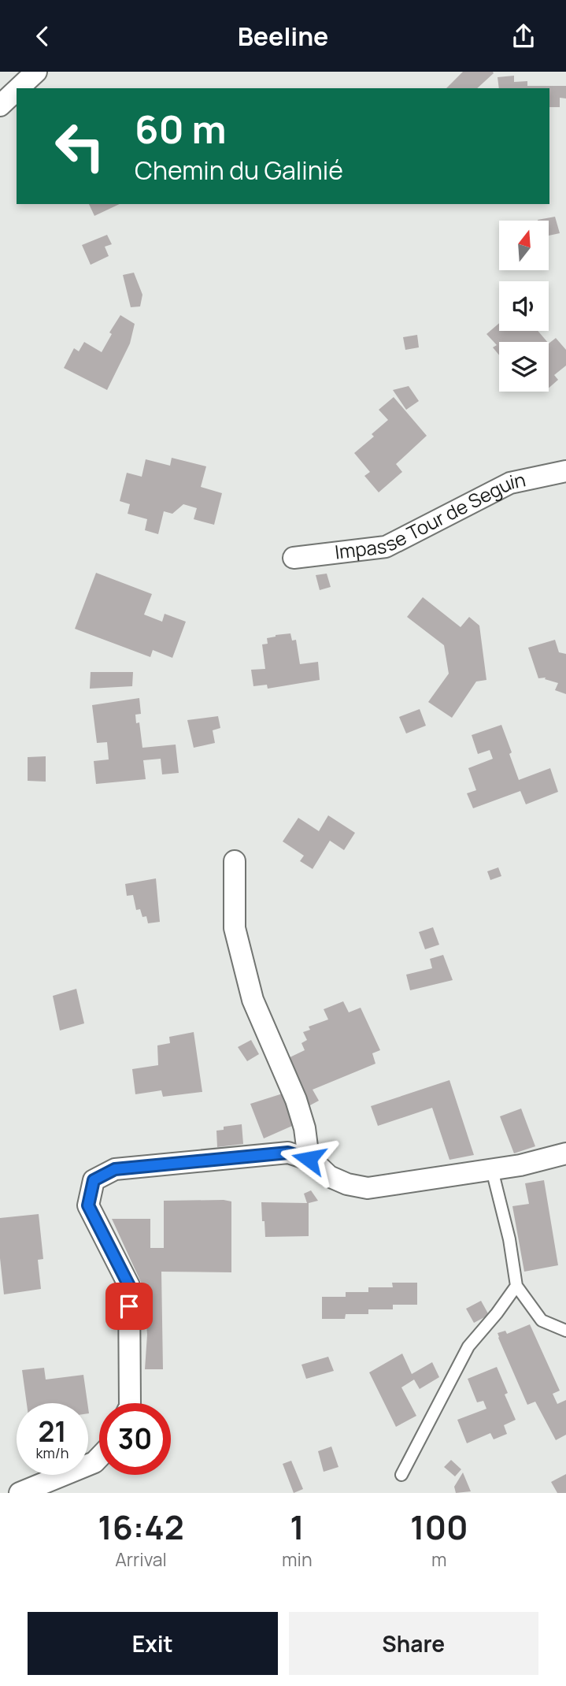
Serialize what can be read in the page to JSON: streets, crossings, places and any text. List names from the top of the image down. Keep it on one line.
{"streets":{"street":["Impasse Tour de Seguin"]},"north":"top","page":{"header":"Beeline","turn":["60 m","Chemin du Galinié"],"speed":"21 km/h","limit":"30","eta":["16:42","Arrival","1","min","100","m"],"buttons":["Exit","Share"]}}
